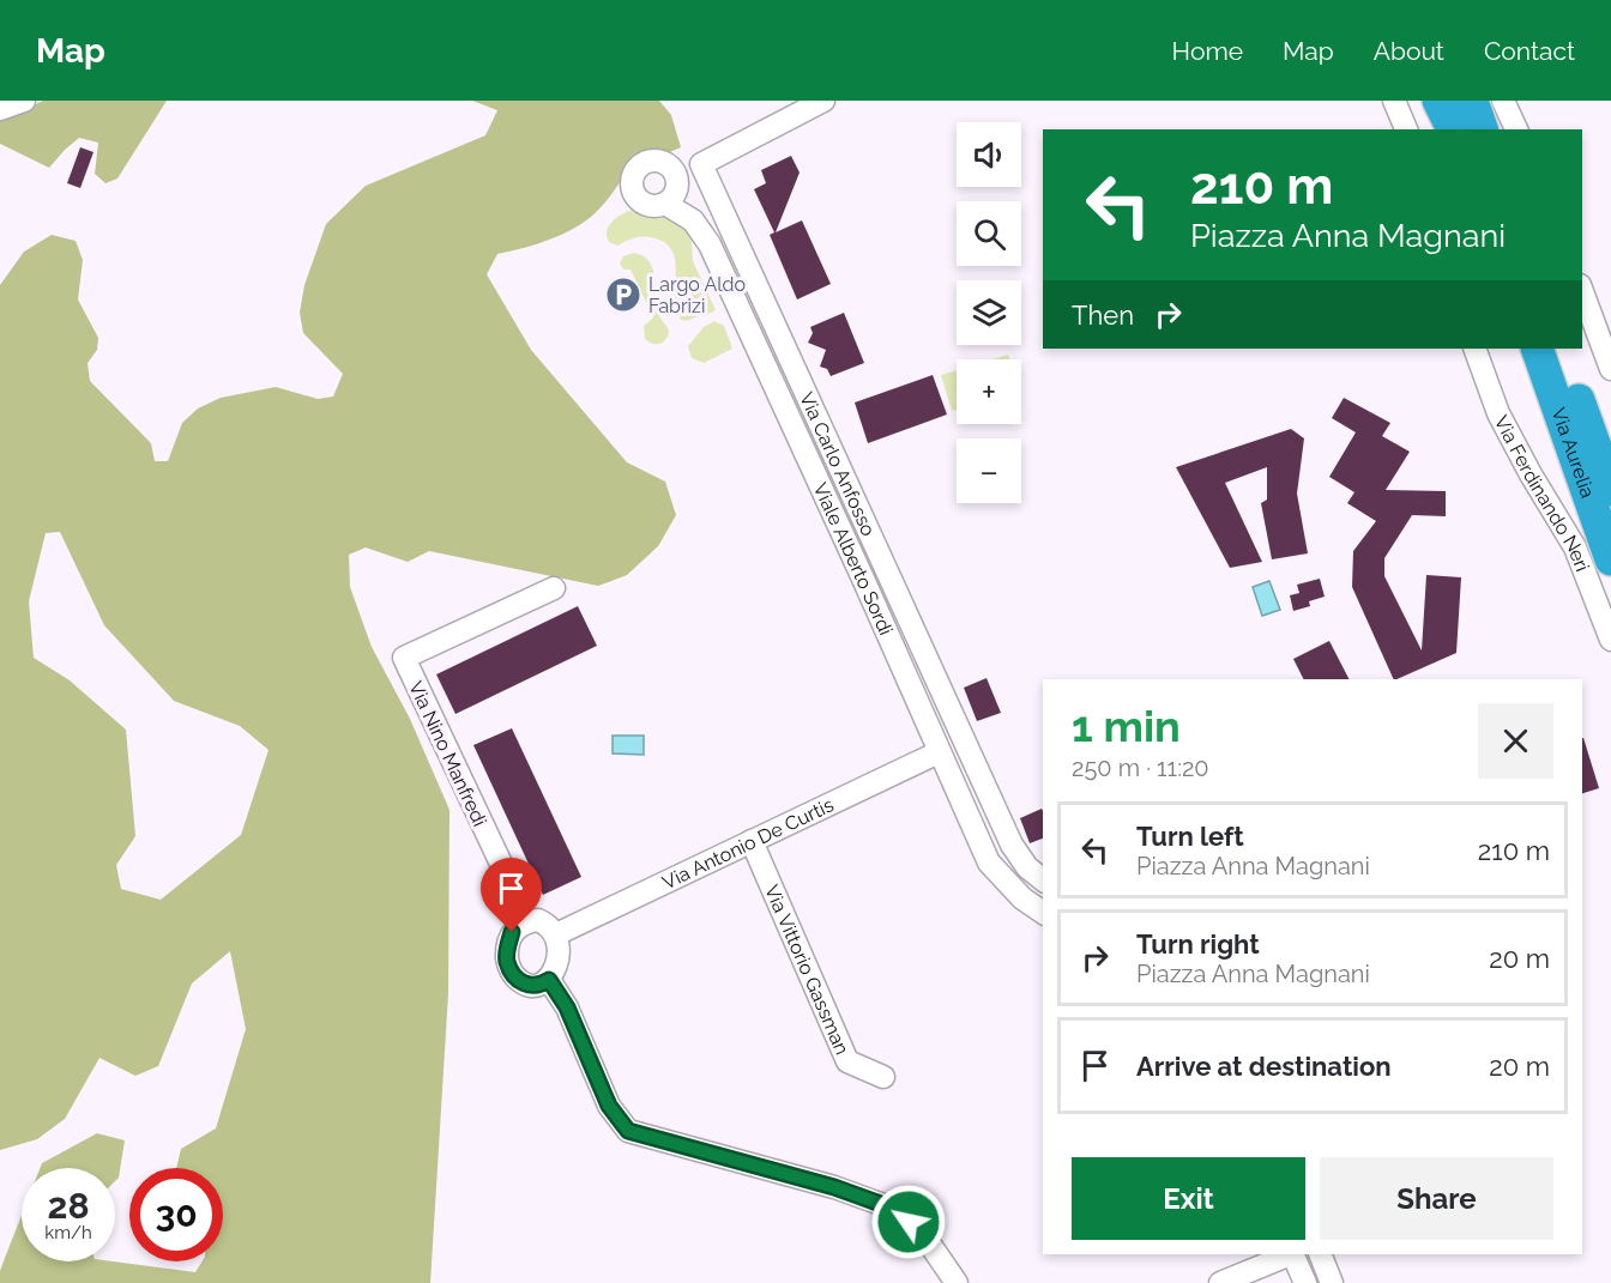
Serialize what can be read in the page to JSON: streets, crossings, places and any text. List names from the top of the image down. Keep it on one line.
{"streets":{"highway":["Via Aurelia"],"street":["Via Carlo Anfosso","Via Ferdinando Neri","Viale Alberto Sordi","Via Nino Manfredi","Via Antonio De Curtis","Via Vittorio Gassman"]},"crossings":[["Viale Alberto Sordi","Via Antonio De Curtis"],["Via Nino Manfredi","Via Antonio De Curtis"],["Via Antonio De Curtis","Via Vittorio Gassman"]],"places":{"parking":["Largo Aldo Fabrizi"]},"page":{"header":"Map","nav":["Home","Map","About","Contact"],"map_buttons":["+","−"],"turn":["210 m","Piazza Anna Magnani"],"then":"Then","heading":["1 min","250 m · 11:20"],"list":[{"name":"Turn left","note":"Piazza Anna Magnani","value":"210 m"},{"name":"Turn right","note":"Piazza Anna Magnani","value":"20 m"},{"name":"Arrive at destination","value":"20 m"}],"buttons":["Exit","Share"],"speed":"28 km/h","limit":"30"}}
